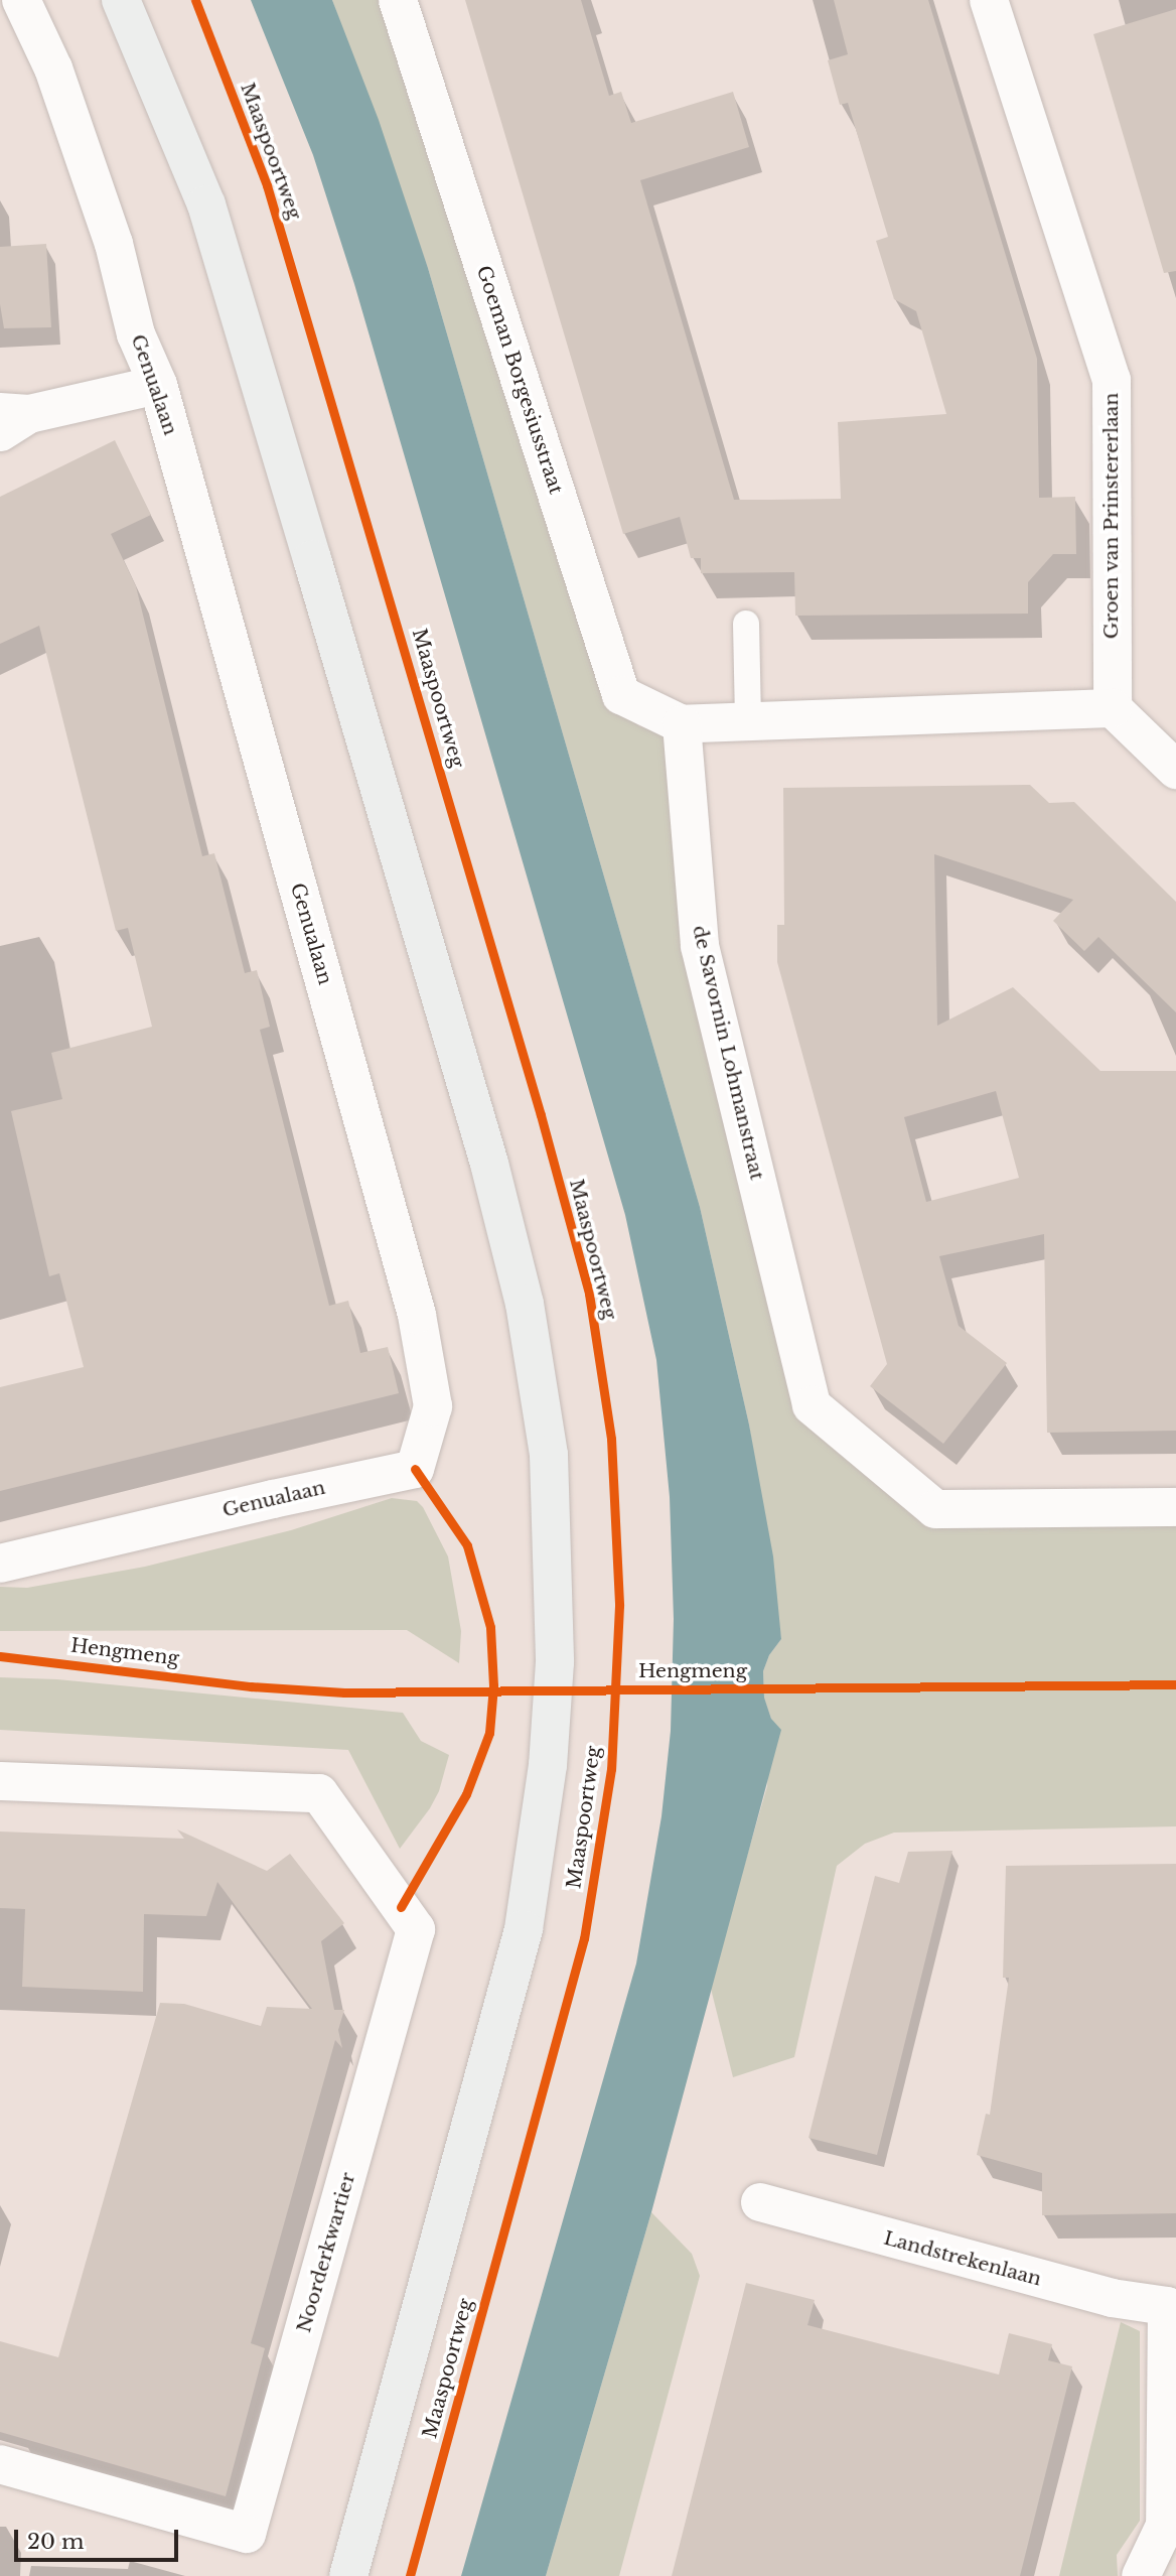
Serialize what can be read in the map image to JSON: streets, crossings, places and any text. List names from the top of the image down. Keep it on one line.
{"streets":{"street":["Goeman Borgesiusstraat","Genualaan","Groen van Prinstererlaan","de Savornin Lohmanstraat","Noorderkwartier","Landstrekenlaan"],"cycle path":["Maaspoortweg","Hengmeng"]},"crossings":[["Goeman Borgesiusstraat","de Savornin Lohmanstraat"]],"scale_bar":"20 m"}
